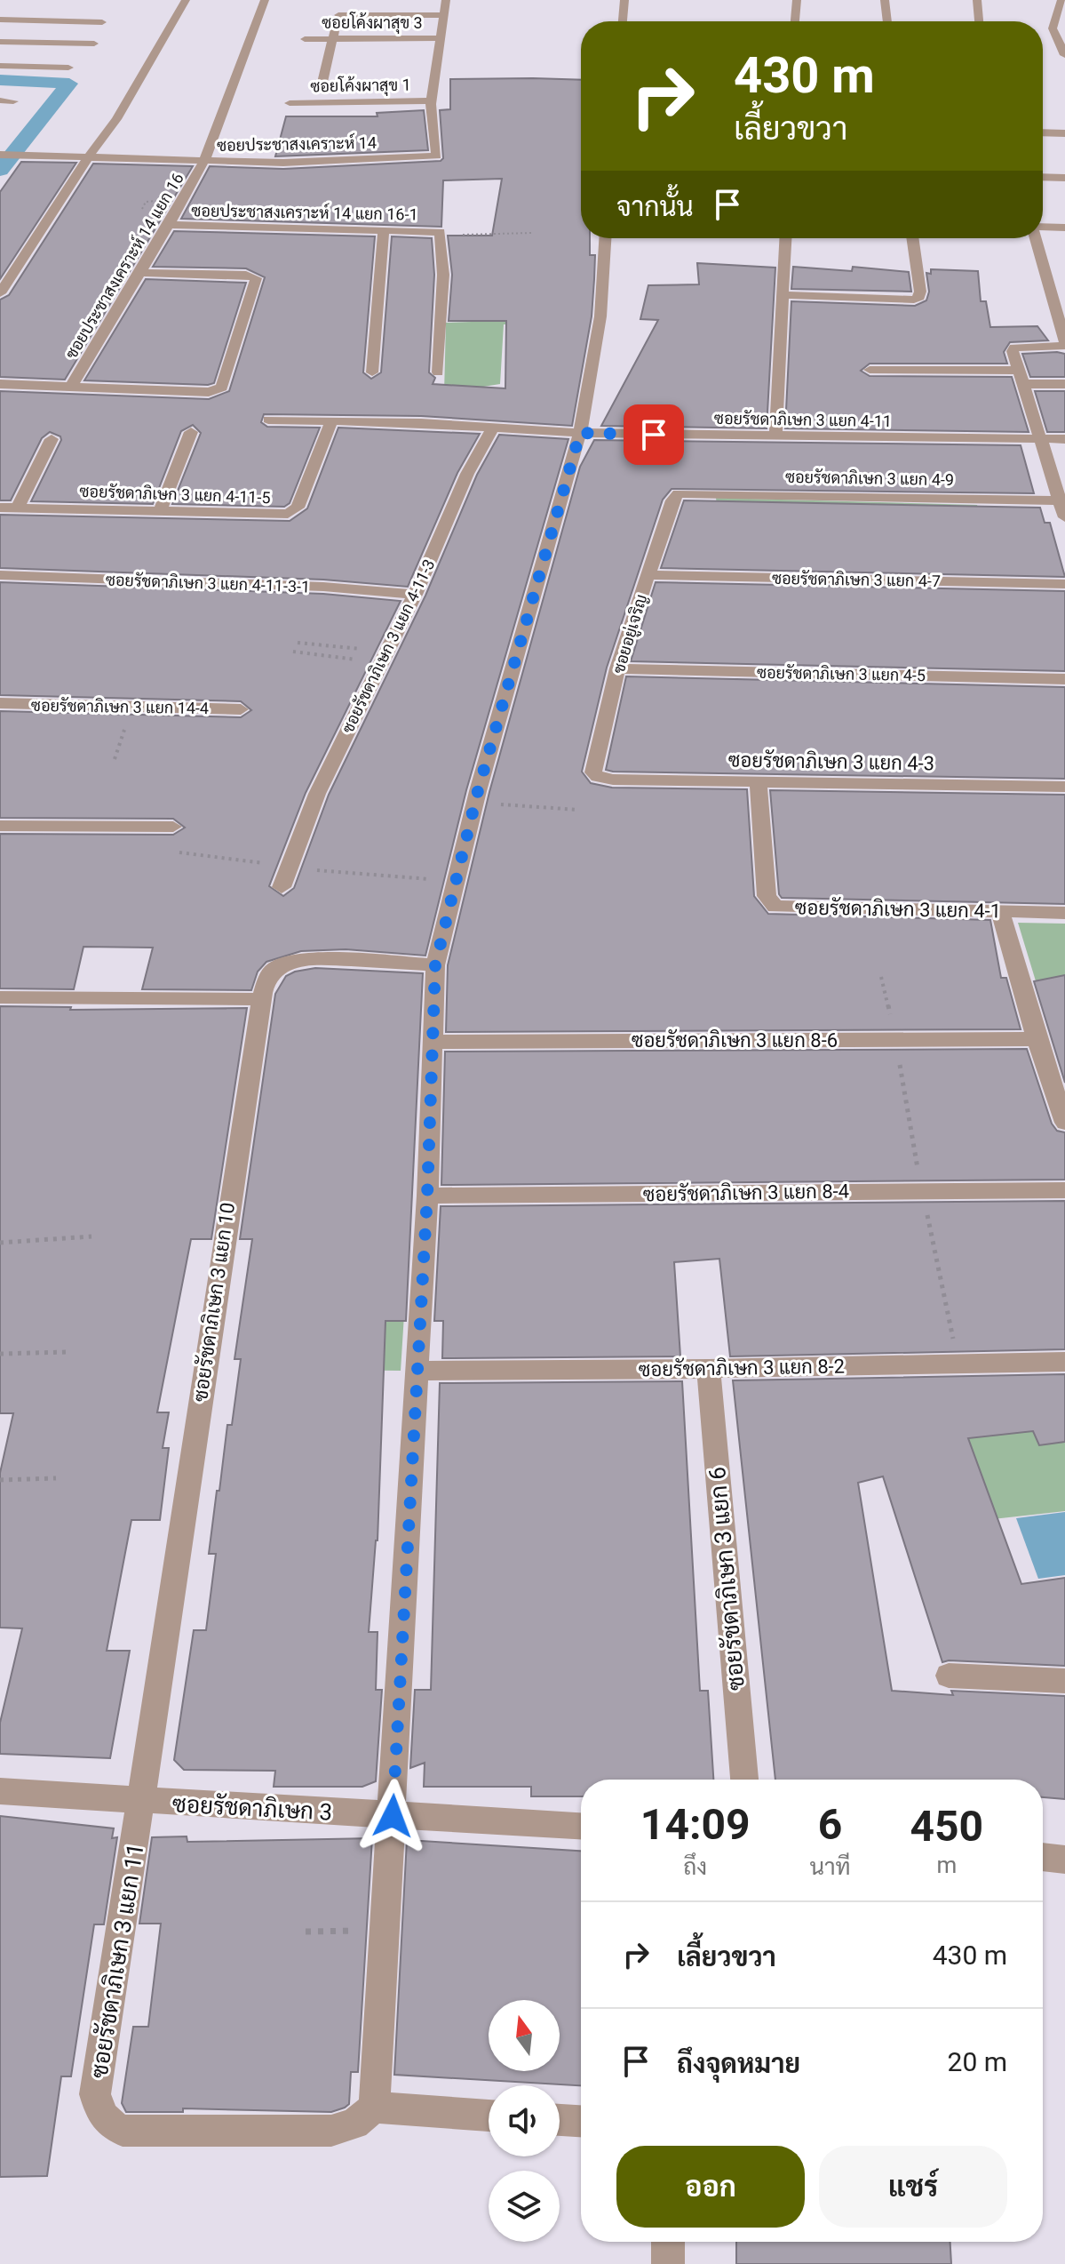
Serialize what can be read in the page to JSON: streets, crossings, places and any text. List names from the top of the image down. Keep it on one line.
{"streets":{"street":["ซอยโค้งผาสุข 3","ซอยโค้งผาสุข 1","ซอยประชาสงเคราะห์ 14","ซอยประชาสงเคราะห์ 14 แยก 16-1","ซอยประชาสงเคราะห์ 14 แยก 16","ซอยรัชดาภิเษก 3 แยก 4-11","ซอยรัชดาภิเษก 3 แยก 4-9","ซอยรัชดาภิเษก 3 แยก 4-11-5","ซอยรัชดาภิเษก 3 แยก 4-7","ซอยรัชดาภิเษก 3 แยก 4-11-3-1","ซอยอยู่เจริญ","ซอยรัชดาภิเษก 3 แยก 4-11-3","ซอยรัชดาภิเษก 3 แยก 4-5","ซอยรัชดาภิเษก 3 แยก 14-4","ซอยรัชดาภิเษก 3 แยก 4-3","ซอยรัชดาภิเษก 3 แยก 4-1","ซอยรัชดาภิเษก 3 แยก 8-6","ซอยรัชดาภิเษก 3 แยก 8-4","ซอยรัชดาภิเษก 3 แยก 10","ซอยรัชดาภิเษก 3 แยก 8-2","ซอยรัชดาภิเษก 3 แยก 6","ซอยรัชดาภิเษก 3","ซอยรัชดาภิเษก 3 แยก 11"]},"crossings":[["ซอยโค้งผาสุข 3","ซอยประชาสงเคราะห์ 14"],["ซอยโค้งผาสุข 1","ซอยประชาสงเคราะห์ 14"],["ซอยประชาสงเคราะห์ 14","ซอยประชาสงเคราะห์ 14 แยก 16"],["ซอยประชาสงเคราะห์ 14 แยก 16-1","ซอยประชาสงเคราะห์ 14 แยก 16"],["ซอยรัชดาภิเษก 3 แยก 4-11","ซอยรัชดาภิเษก 3 แยก 4-11-5"],["ซอยรัชดาภิเษก 3 แยก 4-11","ซอยรัชดาภิเษก 3 แยก 4-11-3"],["ซอยรัชดาภิเษก 3 แยก 4-9","ซอยอยู่เจริญ"],["ซอยรัชดาภิเษก 3 แยก 4-7","ซอยอยู่เจริญ"],["ซอยรัชดาภิเษก 3 แยก 4-11-3-1","ซอยรัชดาภิเษก 3 แยก 4-11-3"],["ซอยอยู่เจริญ","ซอยรัชดาภิเษก 3 แยก 4-5"],["ซอยอยู่เจริญ","ซอยรัชดาภิเษก 3 แยก 4-3"],["ซอยรัชดาภิเษก 3 แยก 4-3","ซอยรัชดาภิเษก 3 แยก 4-1"],["ซอยรัชดาภิเษก 3 แยก 10","ซอยรัชดาภิเษก 3"],["ซอยรัชดาภิเษก 3 แยก 10","ซอยรัชดาภิเษก 3 แยก 11"],["ซอยรัชดาภิเษก 3 แยก 8-2","ซอยรัชดาภิเษก 3 แยก 6"],["ซอยรัชดาภิเษก 3","ซอยรัชดาภิเษก 3 แยก 11"]],"north":"top","page":{"turn":["430 m","เลี้ยวขวา"],"then":"จากนั้น","eta":["14:09","ถึง","6","นาที","450","m"],"list":[{"name":"เลี้ยวขวา","value":"430 m"},{"name":"ถึงจุดหมาย","value":"20 m"}],"buttons":["ออก","แชร์"]}}
